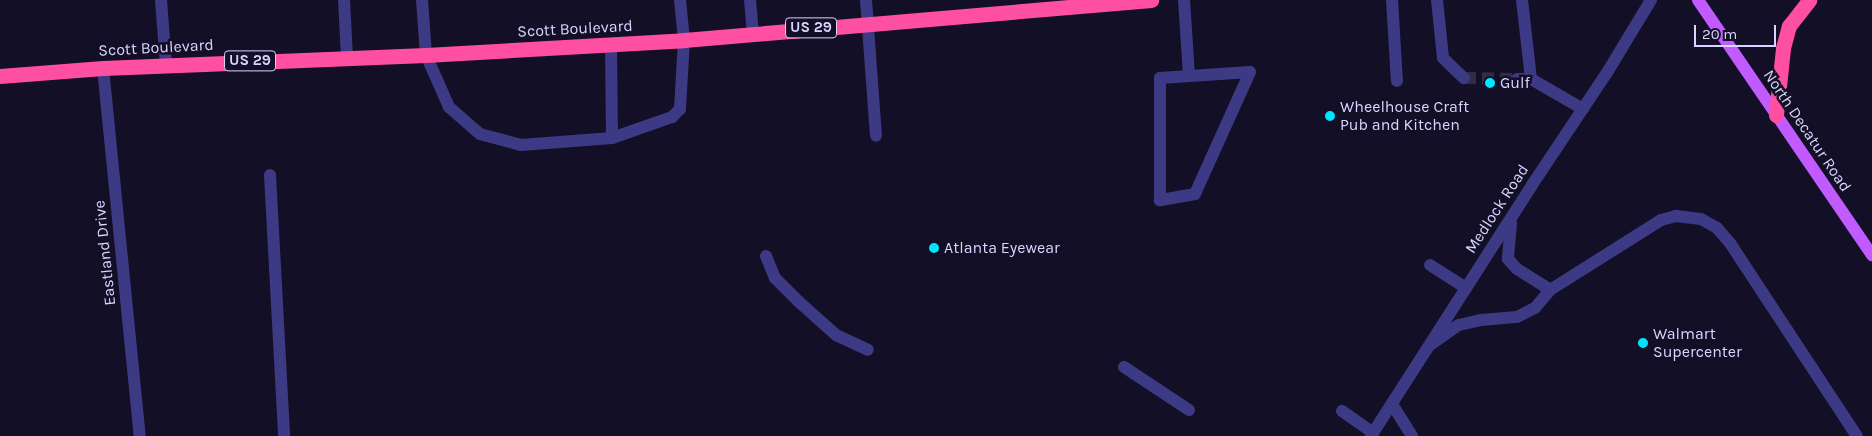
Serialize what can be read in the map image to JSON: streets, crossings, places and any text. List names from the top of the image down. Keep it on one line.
{"streets":{"highway":["US 29","Scott Boulevard"],"main road":["North Decatur Road"],"street":["Medlock Road","Eastland Drive"]},"crossings":[["Scott Boulevard","Eastland Drive"]],"places":["Gulf","Wheelhouse Craft Pub and Kitchen","Atlanta Eyewear","Walmart Supercenter"],"scale_bar":"20 m"}
